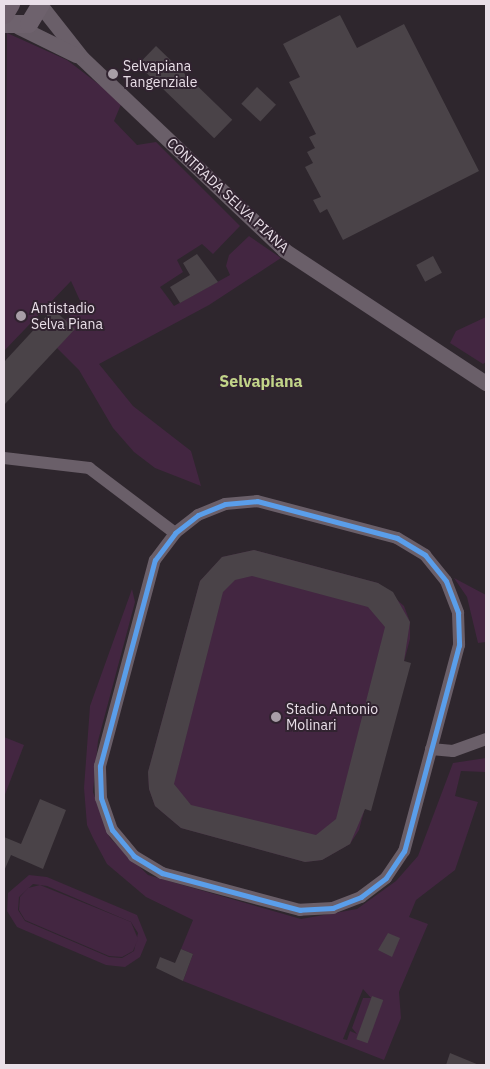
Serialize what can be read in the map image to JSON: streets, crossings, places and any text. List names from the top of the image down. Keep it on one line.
{"streets":{"street":["CONTRADA SELVA PIANA"]},"districts":["Selvapiana"],"places":["Selvapiana Tangenziale","Antistadio Selva Piana","Stadio Antonio Molinari"]}
